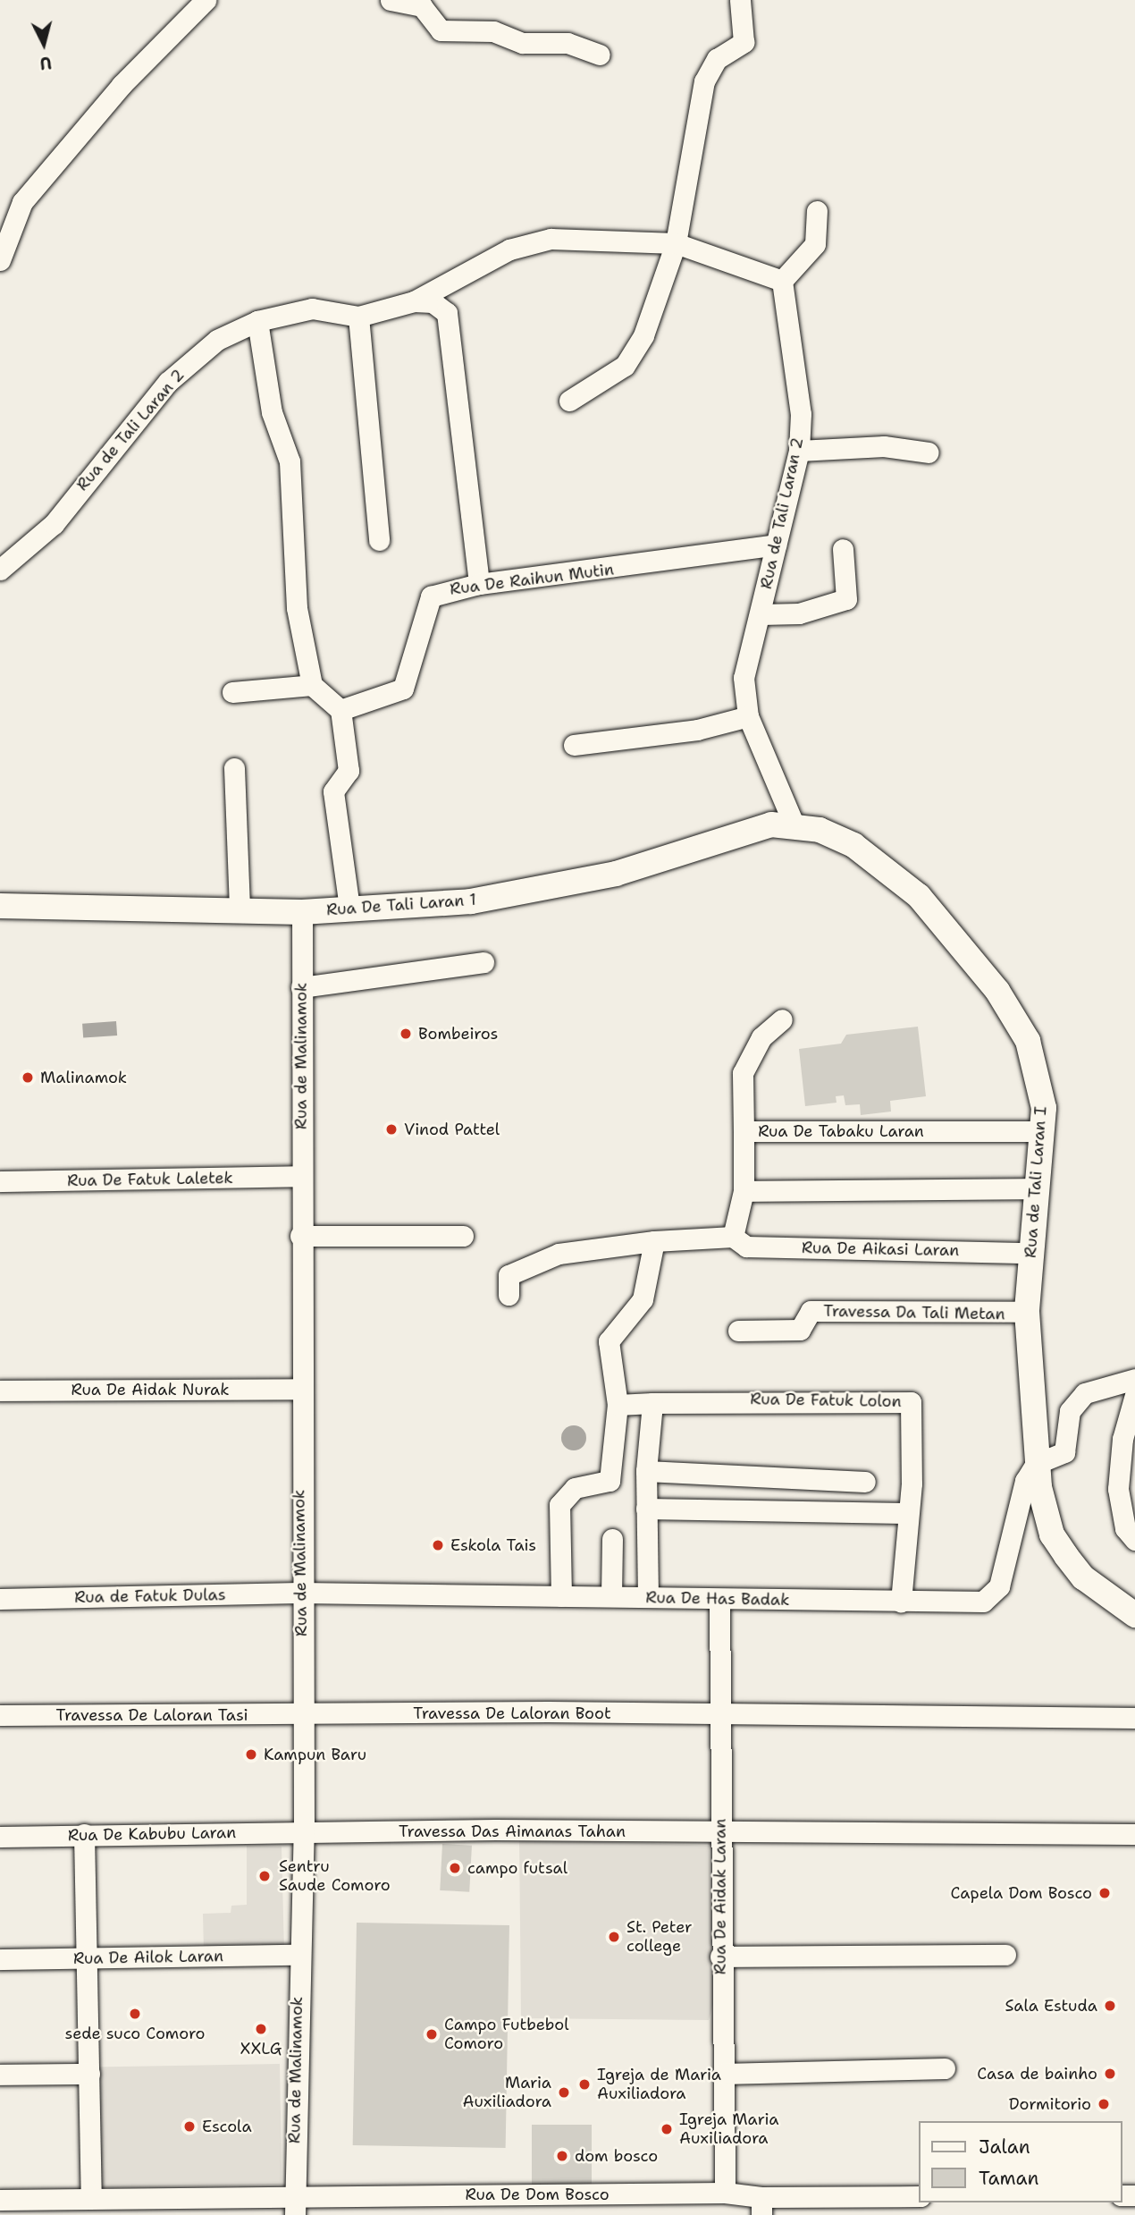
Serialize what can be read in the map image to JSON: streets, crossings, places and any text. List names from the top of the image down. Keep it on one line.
{"streets":{"main road":["Rua De Tali Laran 1","Rua de Tali Laran I"],"street":["Rua de Tali Laran 2","Rua De Raihun Mutin","Rua de Malinamok","Rua De Tabaku Laran","Rua De Fatuk Laletek","Rua De Aikasi Laran","Travessa Da Tali Metan","Rua De Aidak Nurak","Rua De Fatuk Lolon","Rua de Fatuk Dulas","Rua De Has Badak","Travessa De Laloran Boot","Travessa De Laloran Tasi","Travessa Das Aimanas Tahan","Rua De Kabubu Laran","Rua De Aidak Laran","Rua De Ailok Laran","Rua De Dom Bosco"]},"crossings":[["Rua de Tali Laran 2","Rua De Raihun Mutin"],["Rua de Tali Laran 2","Rua De Tali Laran 1"],["Rua de Tali Laran 2","Rua de Tali Laran I"],["Rua De Tali Laran 1","Rua de Malinamok"],["Rua De Tali Laran 1","Rua de Tali Laran I"],["Rua de Malinamok","Rua De Fatuk Laletek"],["Rua de Malinamok","Rua De Aidak Nurak"],["Rua de Malinamok","Rua de Fatuk Dulas"],["Rua de Malinamok","Rua De Has Badak"],["Rua de Malinamok","Travessa De Laloran Boot"],["Rua de Malinamok","Travessa De Laloran Tasi"],["Rua de Malinamok","Travessa Das Aimanas Tahan"],["Rua de Malinamok","Rua De Kabubu Laran"],["Rua de Malinamok","Rua De Ailok Laran"],["Rua de Malinamok","Rua De Dom Bosco"],["Rua De Tabaku Laran","Rua de Tali Laran I"],["Rua De Tabaku Laran","Rua De Aikasi Laran"],["Rua de Tali Laran I","Rua De Aikasi Laran"],["Rua de Tali Laran I","Travessa Da Tali Metan"],["Rua de Tali Laran I","Rua De Has Badak"],["Rua De Fatuk Lolon","Rua De Has Badak"],["Rua de Fatuk Dulas","Rua De Has Badak"],["Rua De Has Badak","Rua De Aidak Laran"],["Travessa De Laloran Boot","Travessa De Laloran Tasi"],["Travessa De Laloran Boot","Rua De Aidak Laran"],["Travessa Das Aimanas Tahan","Rua De Kabubu Laran"],["Travessa Das Aimanas Tahan","Rua De Aidak Laran"],["Rua De Aidak Laran","Rua De Dom Bosco"]],"places":["Bombeiros","Malinamok","Vinod Pattel","Eskola Tais","Kampun Baru","campo futsal","Sentru Saude Comoro","Capela Dom Bosco","St. Peter college","Sala Estuda","sede suco Comoro","XXLG","Campo Futbebol Comoro","Casa de bainho","Igreja de Maria Auxiliadora","Maria Auxiliadora","Dormitorio","Escola","Igreja Maria Auxiliadora","dom bosco"],"legend":["Jalan","Taman"],"north":"bottom"}
